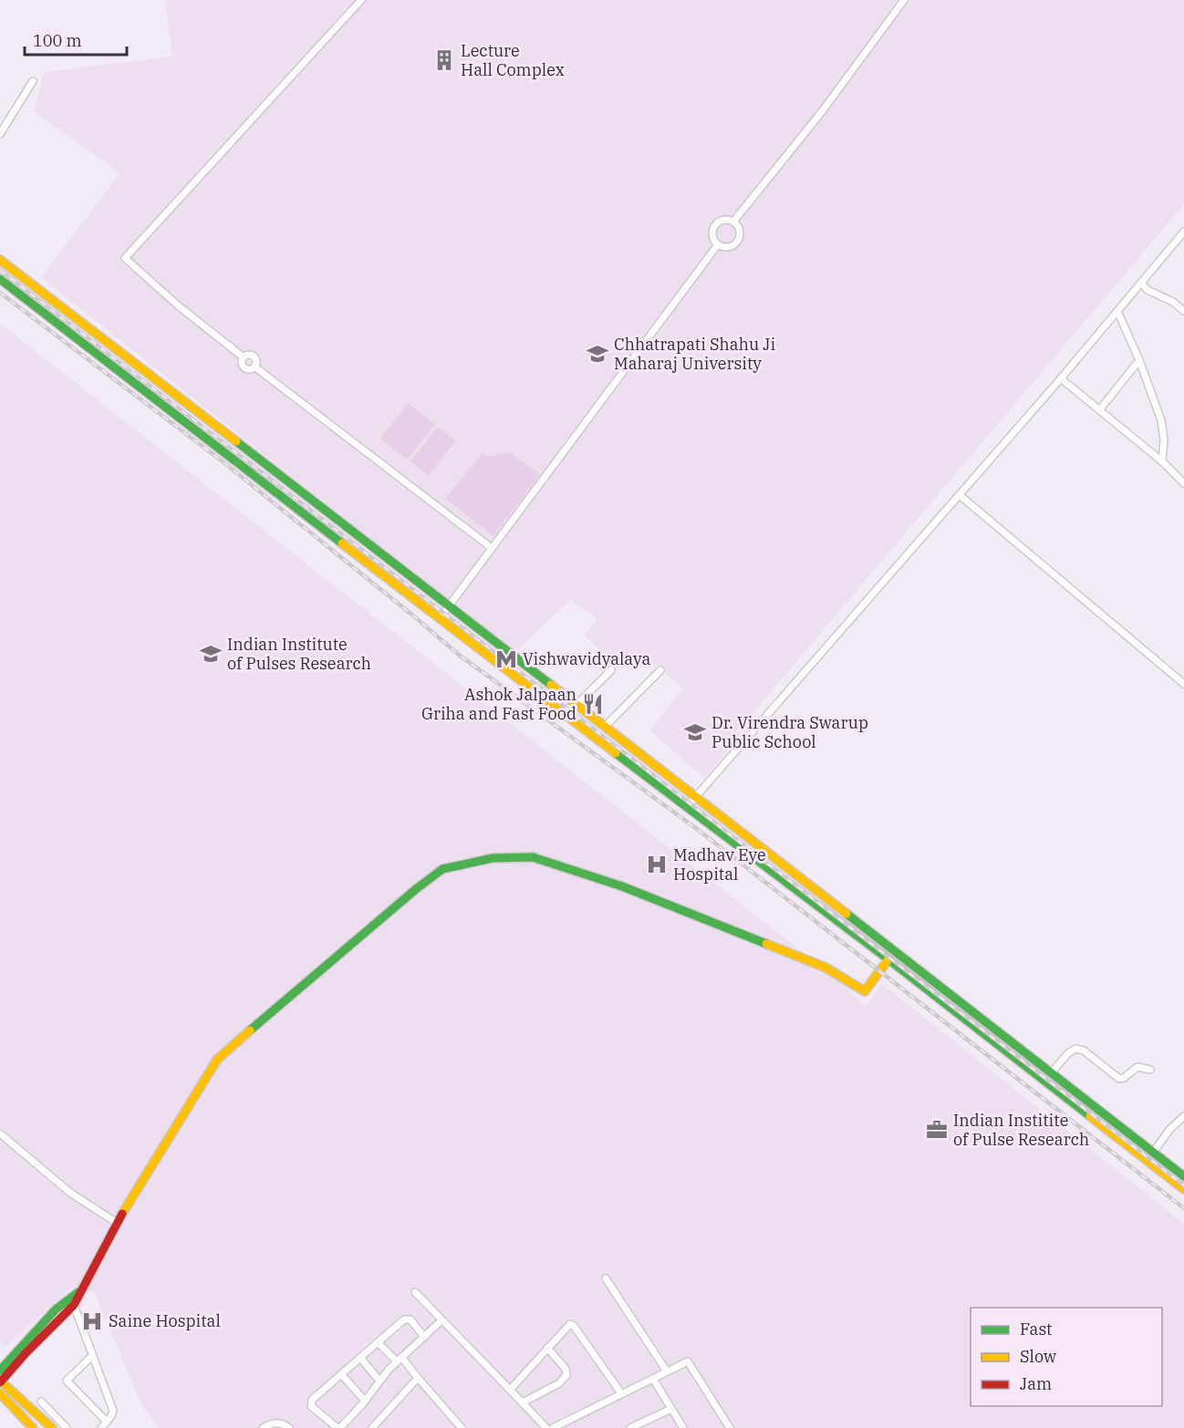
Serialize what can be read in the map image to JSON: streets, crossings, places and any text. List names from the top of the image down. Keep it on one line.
{"places":{"building":["Lecture Hall Complex"],"school or university":["Chhatrapati Shahu Ji Maharaj University","Indian Institute of Pulses Research","Dr. Virendra Swarup Public School"],"metro station":["Vishwavidyalaya"],"restaurant":["Ashok Jalpaan Griha and Fast Food"],"hospital":["Madhav Eye Hospital","Saine Hospital"],"office":["Indian Institite of Pulse Research"]},"legend":["Fast","Slow","Jam"],"scale_bar":"100 m"}
